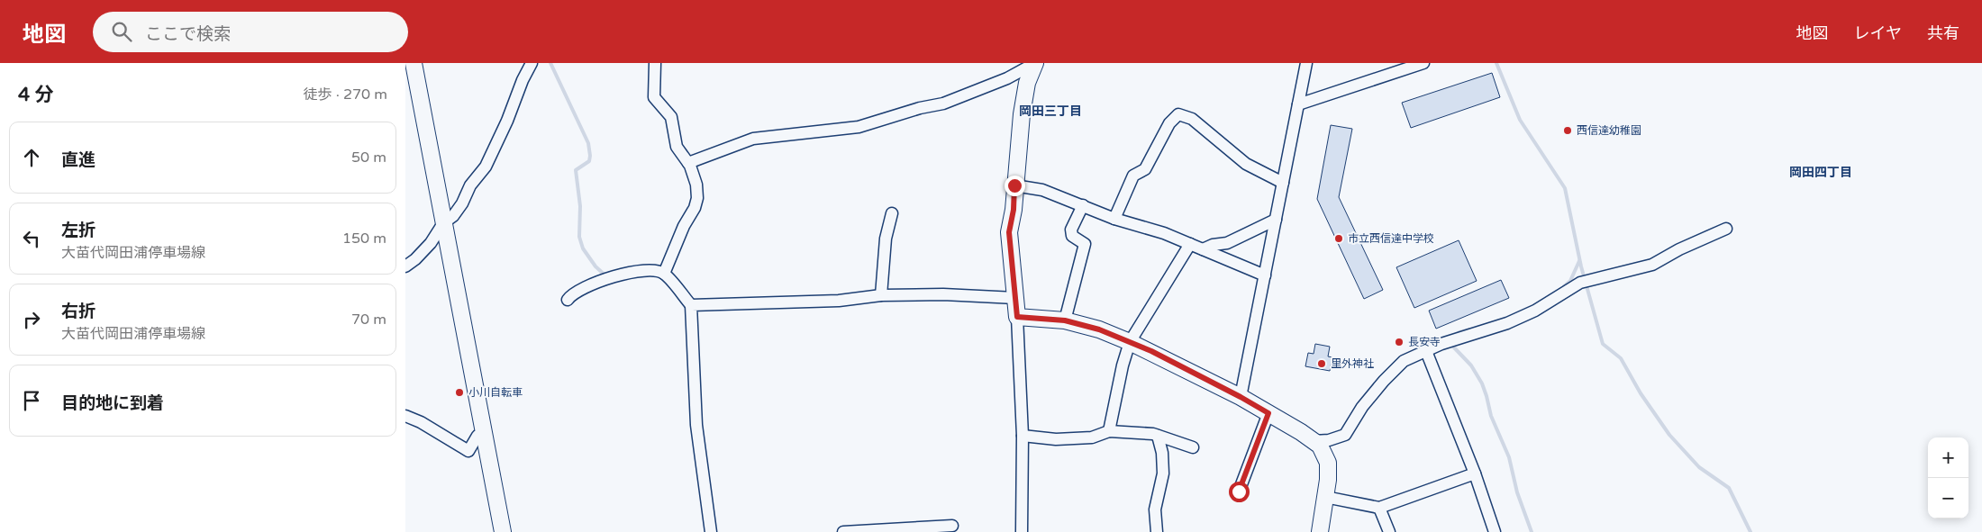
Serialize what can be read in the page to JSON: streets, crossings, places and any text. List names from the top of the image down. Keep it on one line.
{"districts":["岡田三丁目","岡田四丁目"],"places":["西信達幼稚園","市立西信達中学校","長安寺","里外神社","小川自転車"],"page":{"header":"地図","search":"ここで検索","nav":["地図","レイヤ","共有"],"heading":["4 分","徒歩 · 270 m"],"list":[["直進","50 m"],["左折","大苗代岡田浦停車場線","150 m"],["右折","大苗代岡田浦停車場線","70 m"],"目的地に到着"],"map_buttons":["+","−"]}}
